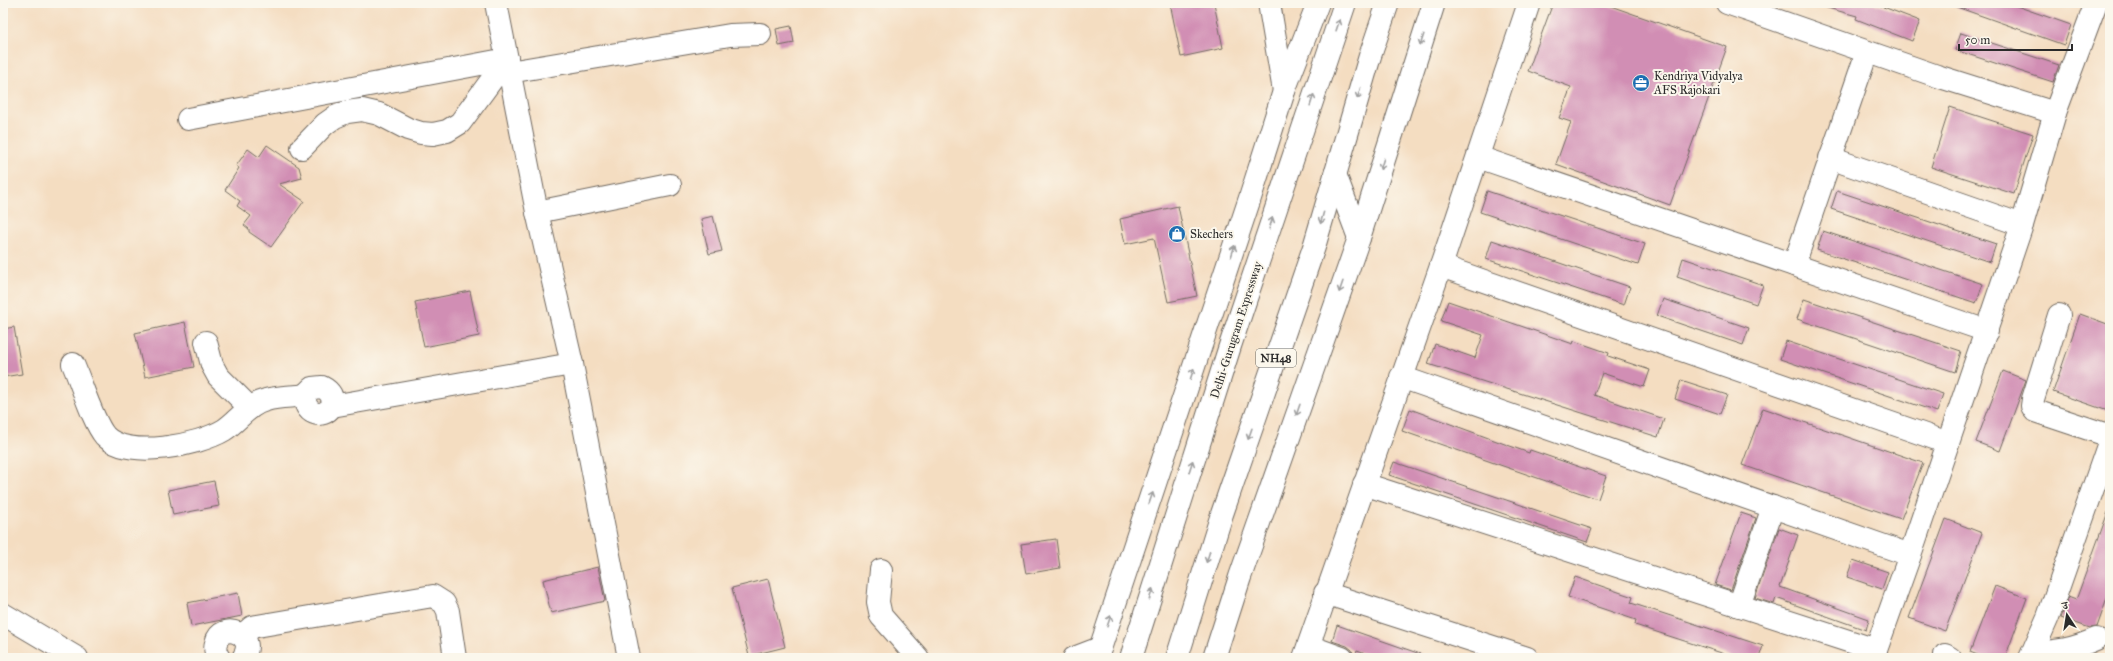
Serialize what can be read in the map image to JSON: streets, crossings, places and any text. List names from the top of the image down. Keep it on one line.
{"streets":{"main road":["Delhi-Gurugram Expressway","NH48"]},"places":{"office":["Kendriya Vidyalya AFS Rajokari"],"shop":["Skechers"]},"scale_bar":"50 m","north":"top"}
